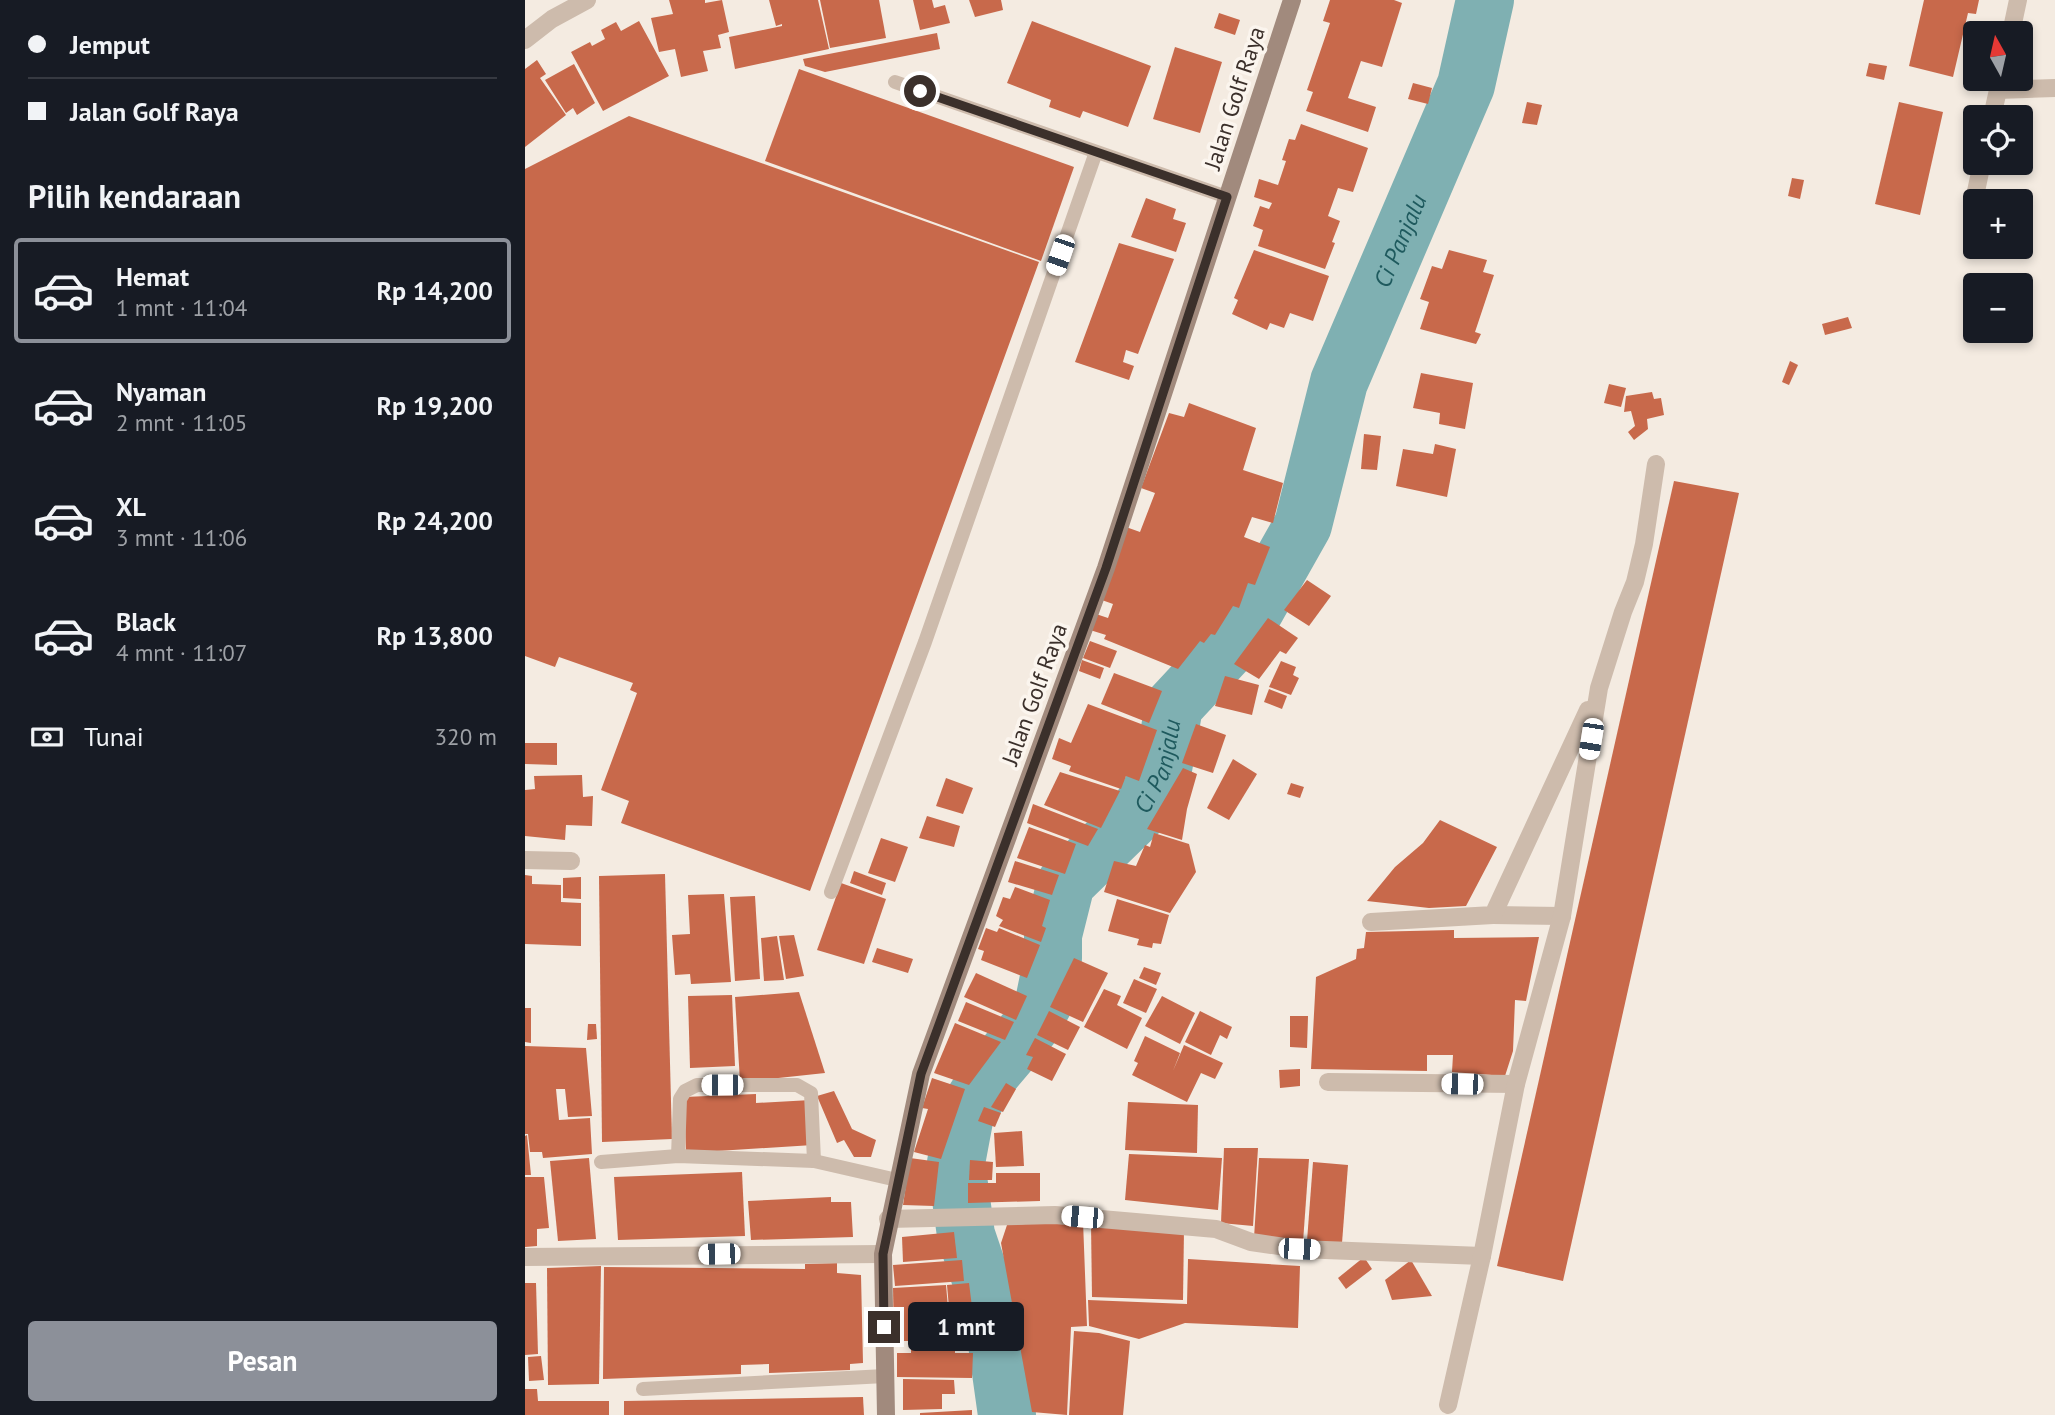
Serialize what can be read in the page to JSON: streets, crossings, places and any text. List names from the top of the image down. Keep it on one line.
{"streets":{"street":["Jalan Golf Raya"]},"water":["Ci Panjalu"],"north":"top","page":{"banner":["Jemput","Jalan Golf Raya"],"map_buttons":["+","−"],"heading":"Pilih kendaraan","list":[{"name":"Hemat","note":"1 mnt · 11:04","value":"Rp 14,200"},{"name":"Nyaman","note":"2 mnt · 11:05","value":"Rp 19,200"},{"name":"XL","note":"3 mnt · 11:06","value":"Rp 24,200"},{"name":"Black","note":"4 mnt · 11:07","value":"Rp 13,800"}],"pay":["Tunai","320 m"],"bubble":"1 mnt","buttons":"Pesan"}}
